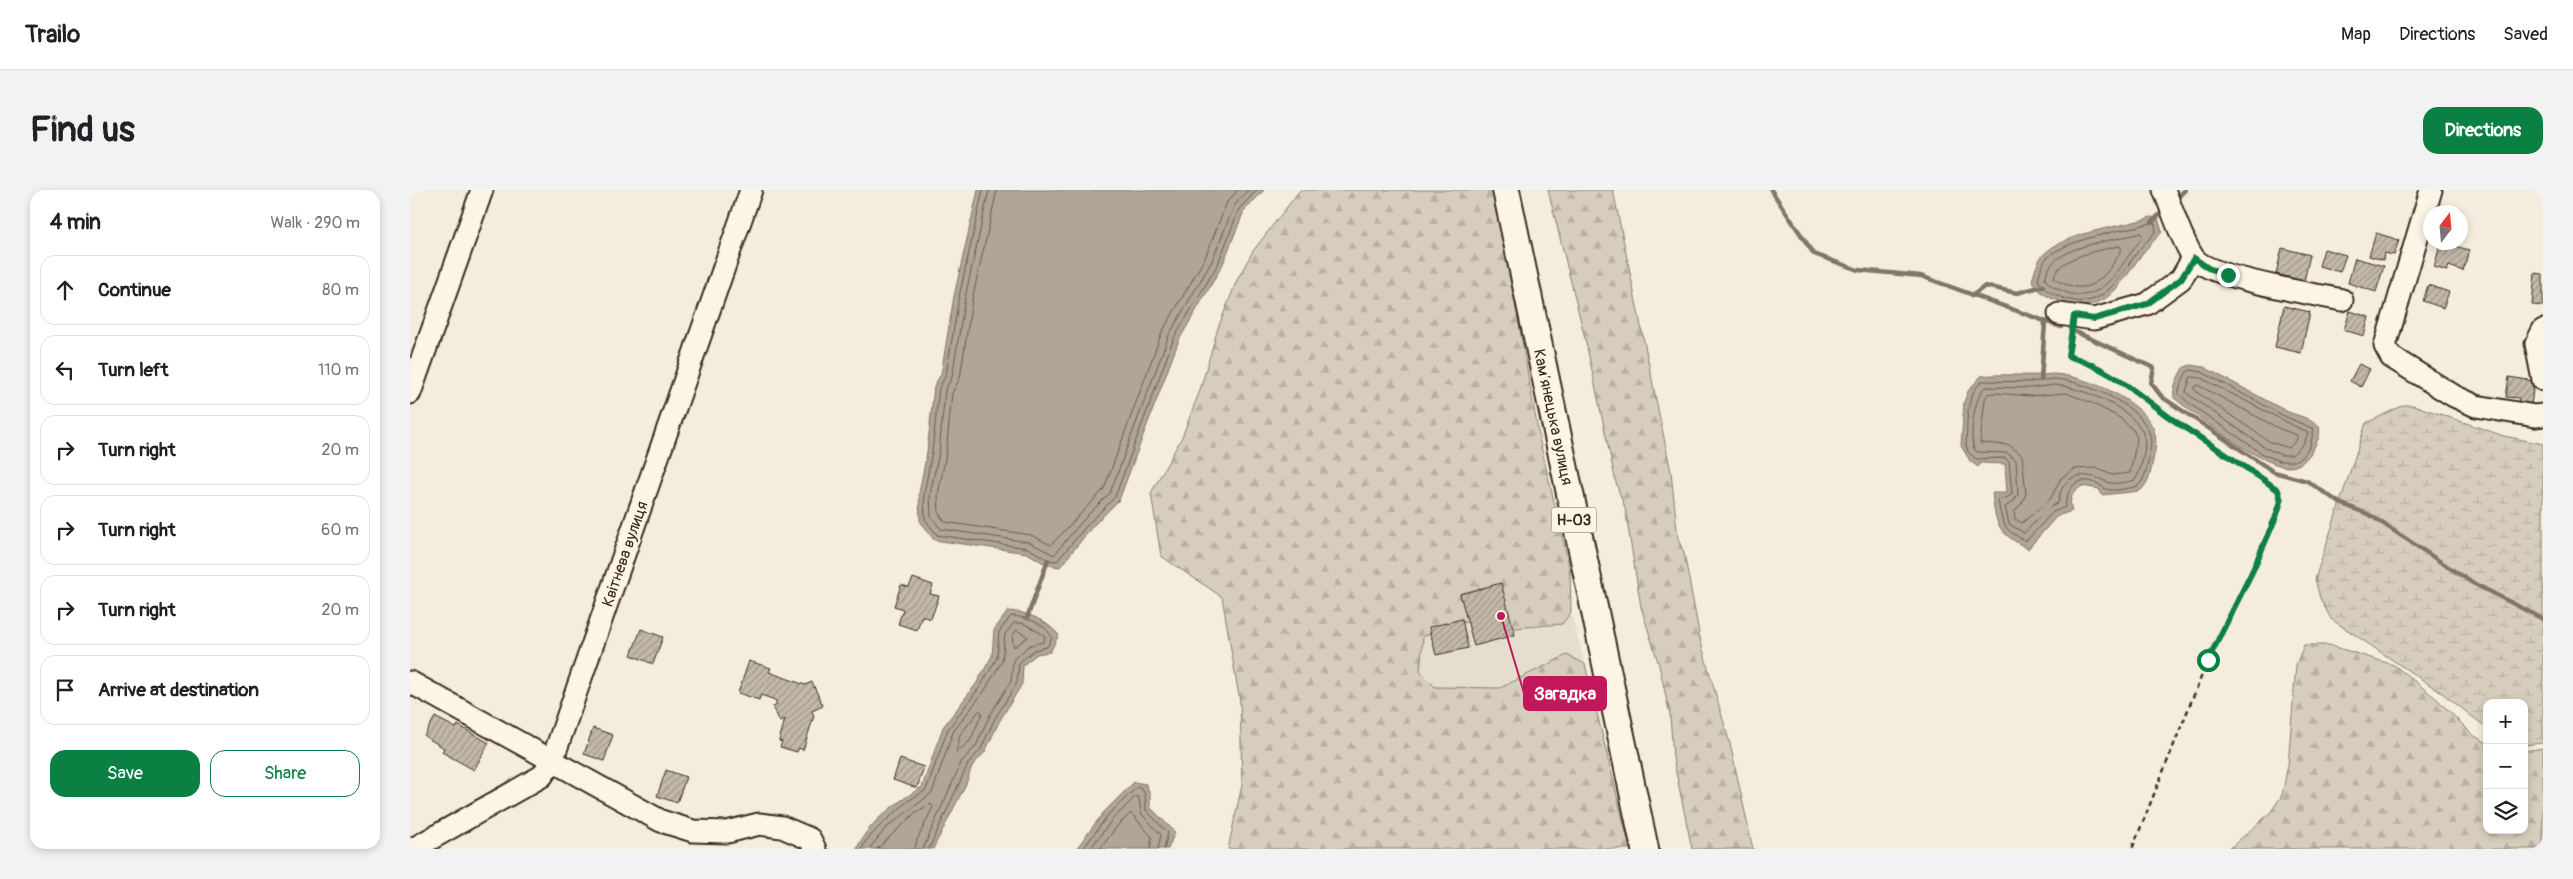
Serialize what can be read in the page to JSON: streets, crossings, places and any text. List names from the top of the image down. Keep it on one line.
{"streets":{"main road":["Камʼянецька вулиця","Н-03"],"street":["Квітнева вулиця"]},"places":["Загадка"],"north":"top","page":{"header":"Trailo","nav":["Map","Directions","Saved"],"buttons":["Directions",["Save","Share"]],"title":"Find us","heading":["4 min","Walk · 290 m"],"list":[["Continue","80 m"],["Turn left","110 m"],["Turn right","20 m"],["Turn right","60 m"],["Turn right","20 m"],"Arrive at destination"],"map_buttons":["+","−"]}}
